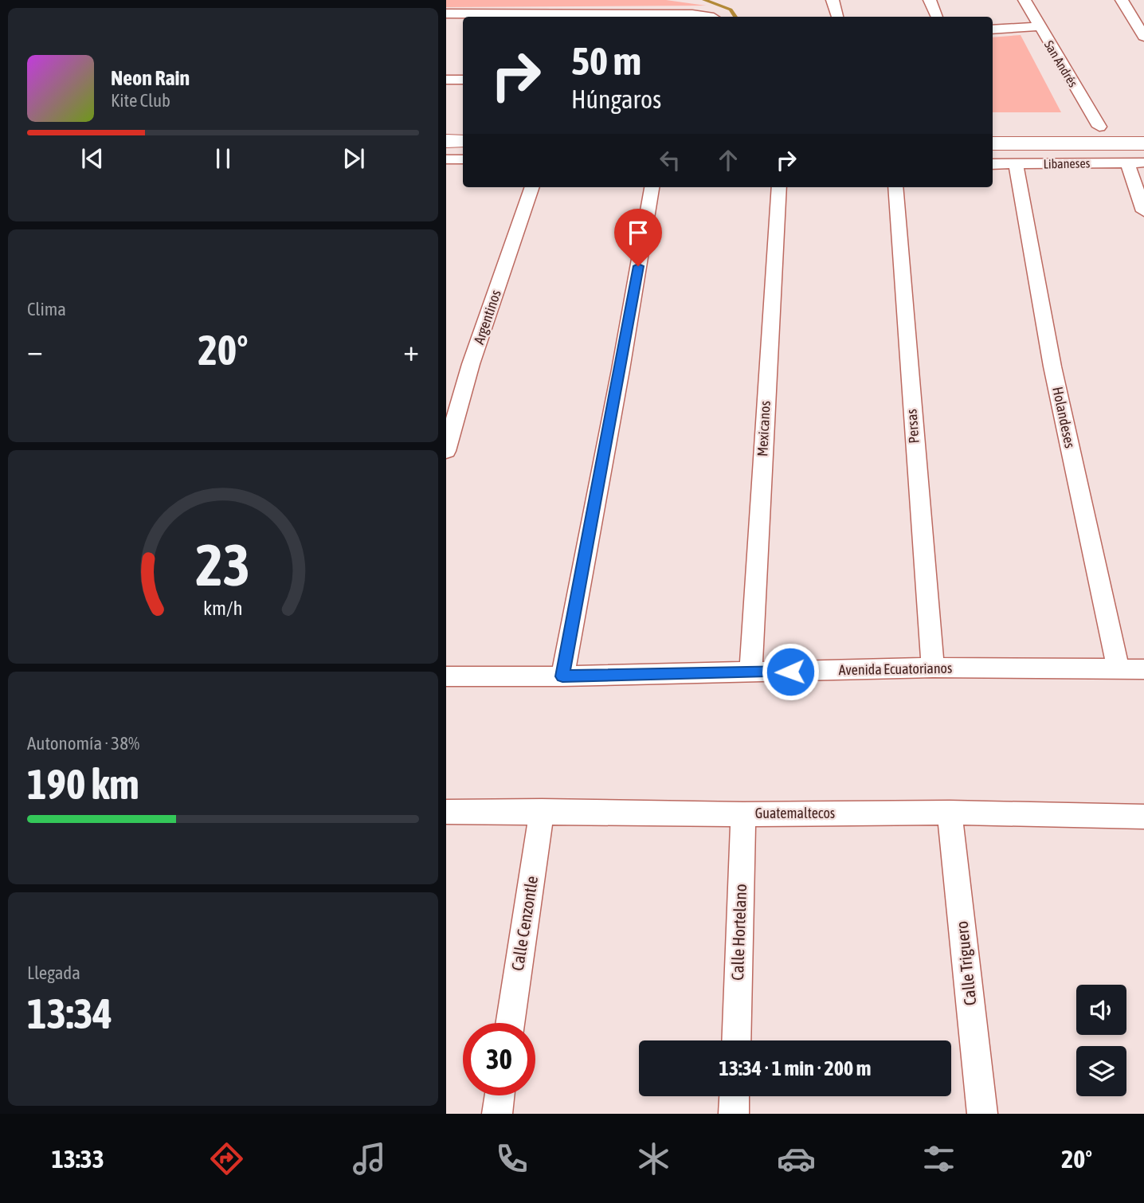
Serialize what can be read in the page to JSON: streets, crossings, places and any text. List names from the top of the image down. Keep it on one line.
{"streets":{"main road":["Libaneses"],"street":["San Andrés","Argentinos","Holandeses","Persas","Mexicanos","Avenida Ecuatorianos","Guatemaltecos","Calle Cenzontle","Calle Hortelano","Calle Triguero"]},"crossings":[["Libaneses","Holandeses"],["Holandeses","Avenida Ecuatorianos"],["Persas","Avenida Ecuatorianos"],["Mexicanos","Avenida Ecuatorianos"],["Guatemaltecos","Calle Cenzontle"],["Guatemaltecos","Calle Hortelano"],["Guatemaltecos","Calle Triguero"]],"page":{"turn":["50 m","Húngaros"],"song":["Neon Rain","Kite Club"],"tile":["Clima",["Autonomía · 38%","190 km"],["Llegada","13:34"]],"heat":["−","20°","+"],"limit":"30","trip":"13:34 · 1 min · 200 m","tabs":["13:33","20°"],"gauge":["23","km/h"]}}
